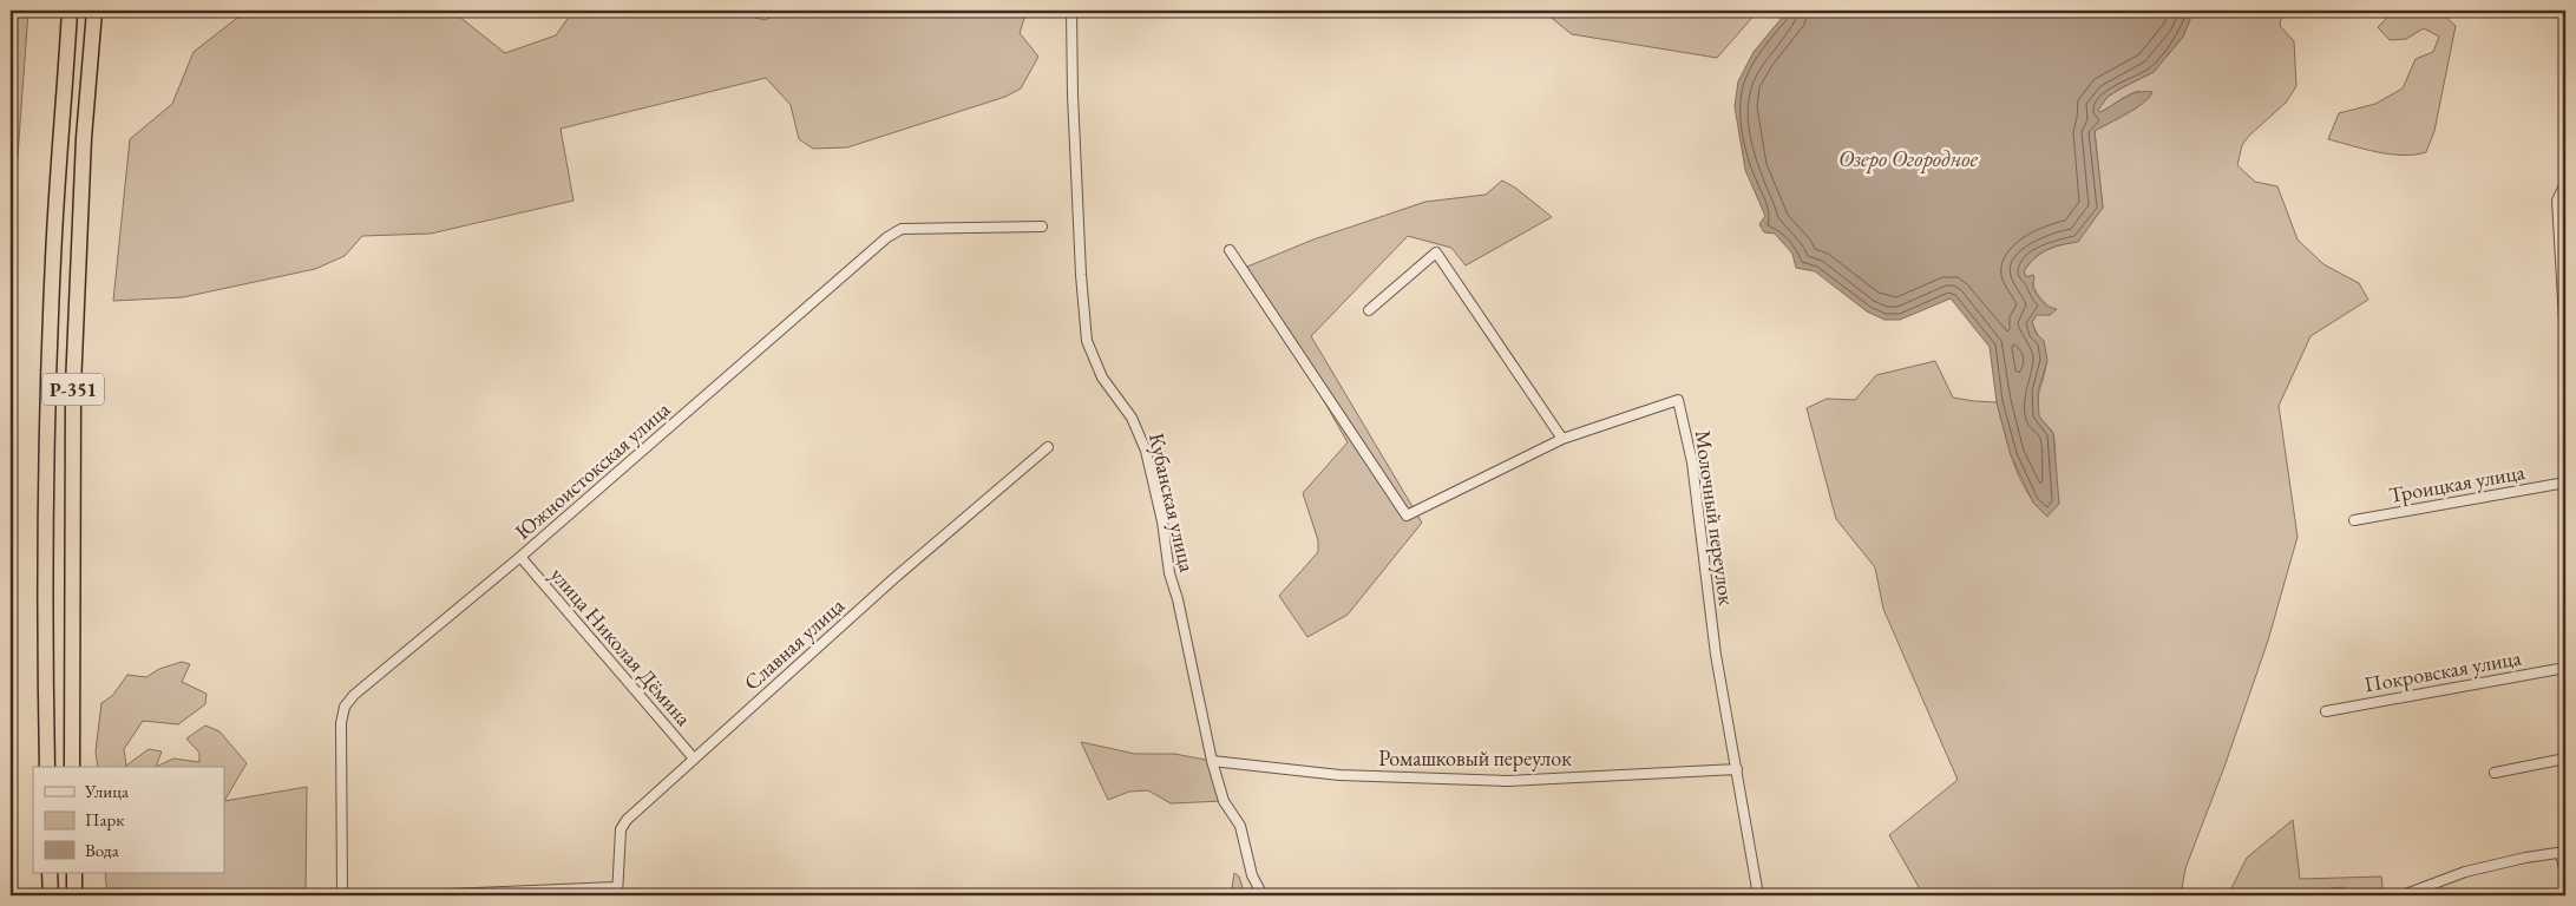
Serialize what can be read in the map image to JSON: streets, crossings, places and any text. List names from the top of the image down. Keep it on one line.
{"streets":{"highway":["Р-351"],"street":["Южноистокская улица","Троицкая улица","Кубанская улица","Молочный переулок","Славная улица","улица Николая Дёмина","Покровская улица","Ромашковый переулок"]},"crossings":[["Южноистокская улица","улица Николая Дёмина"],["Кубанская улица","Ромашковый переулок"],["Молочный переулок","Ромашковый переулок"],["Славная улица","улица Николая Дёмина"]],"water":["Озеро Огородное"],"legend":["Улица","Парк","Вода"]}
